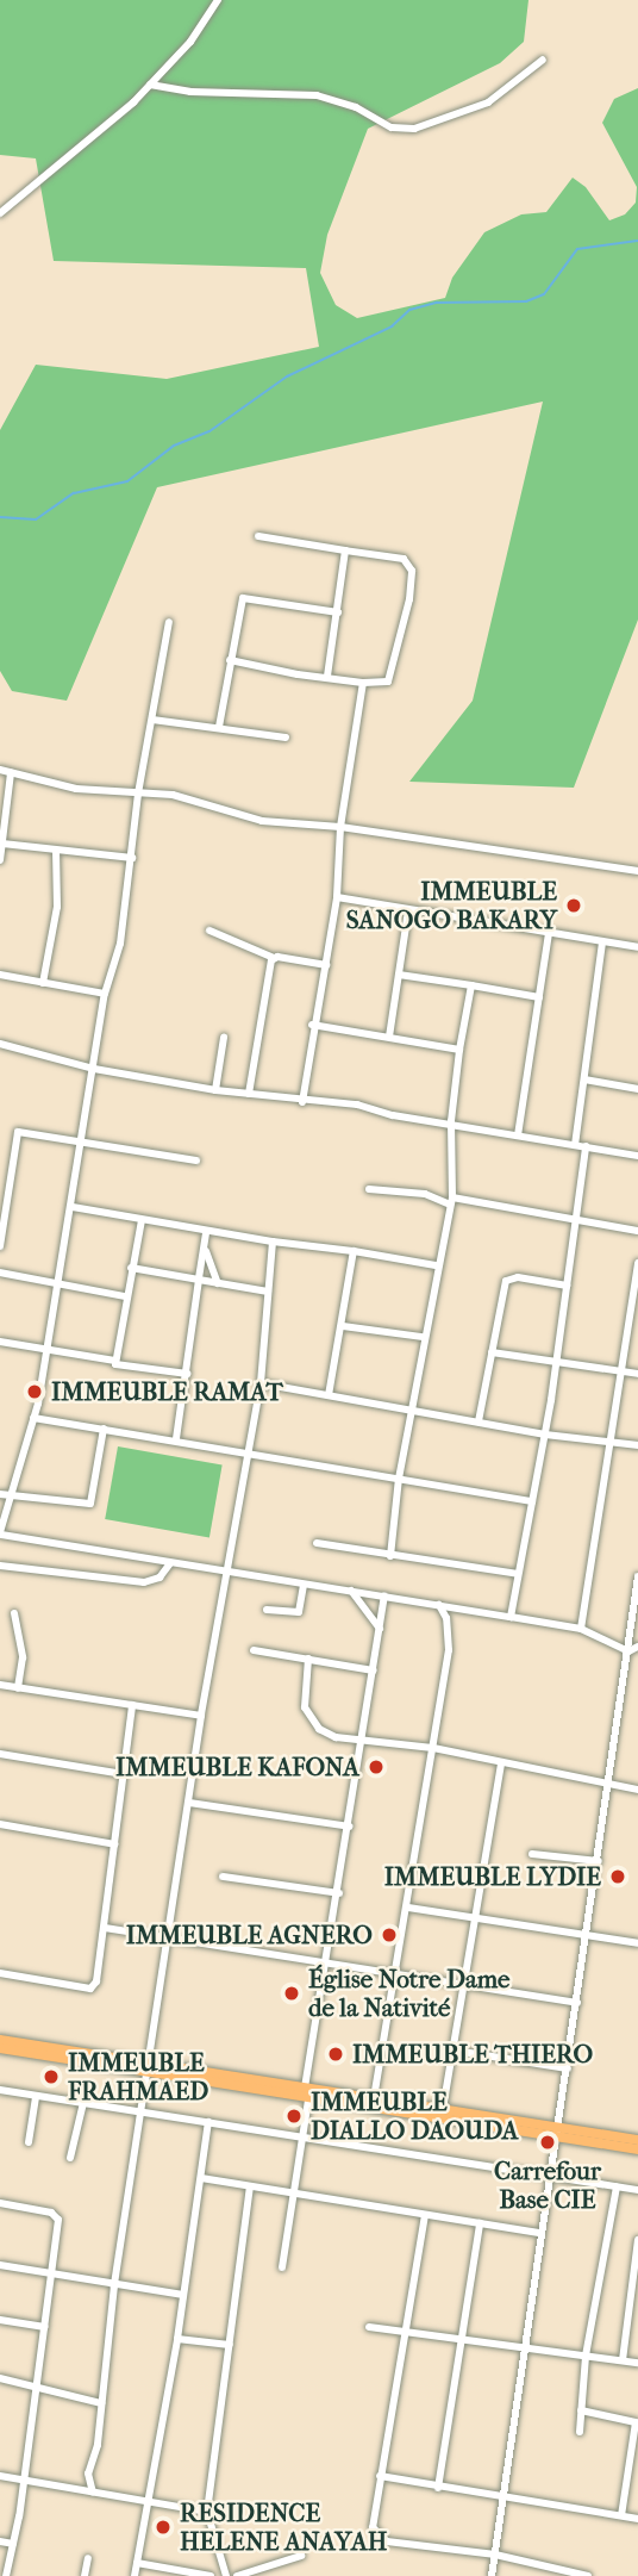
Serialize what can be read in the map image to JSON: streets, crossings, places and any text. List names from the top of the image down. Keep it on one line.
{"places":["IMMEUBLE SANOGO BAKARY","IMMEUBLE RAMAT","IMMEUBLE KAFONA","IMMEUBLE LYDIE","IMMEUBLE AGNERO","Église Notre Dame de la Nativité","IMMEUBLE THIERO","IMMEUBLE FRAHMAED","IMMEUBLE DIALLO DAOUDA","Carrefour Base CIE","RESIDENCE HELENE ANAYAH"]}
